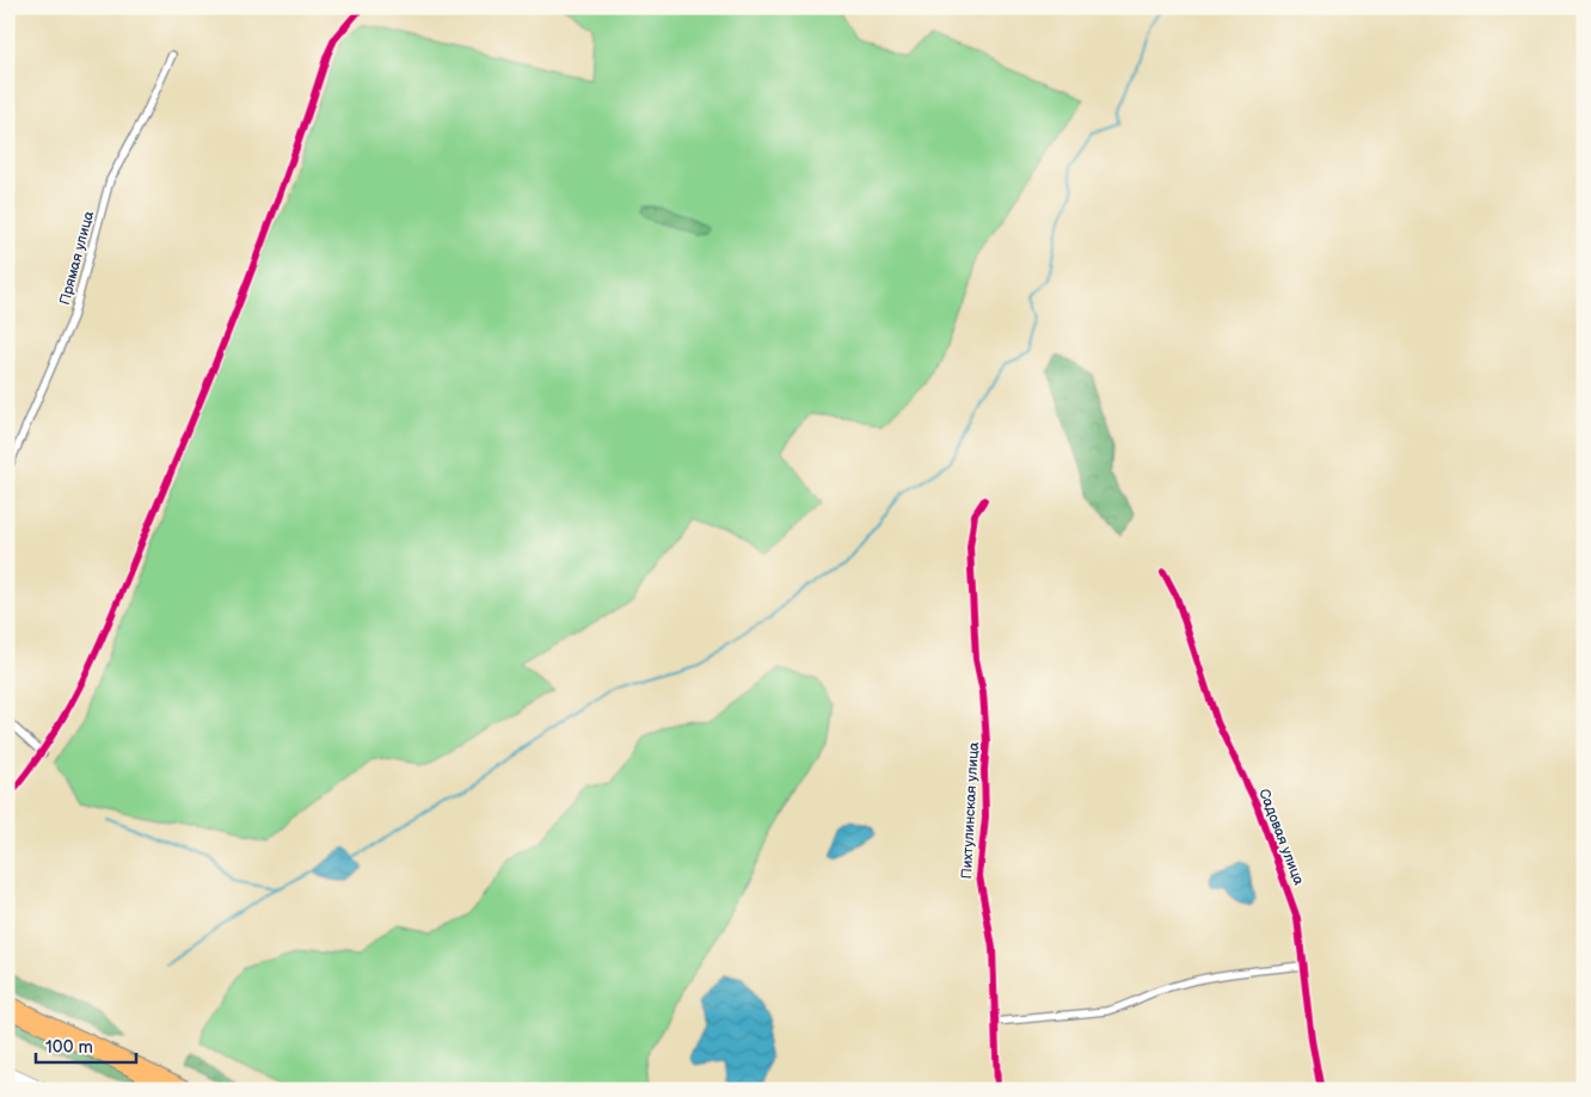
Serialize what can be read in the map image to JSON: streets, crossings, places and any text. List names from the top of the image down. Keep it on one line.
{"streets":{"street":["Прямая улица","Пихтулинская улица","Садовая улица"]},"scale_bar":"100 m"}
